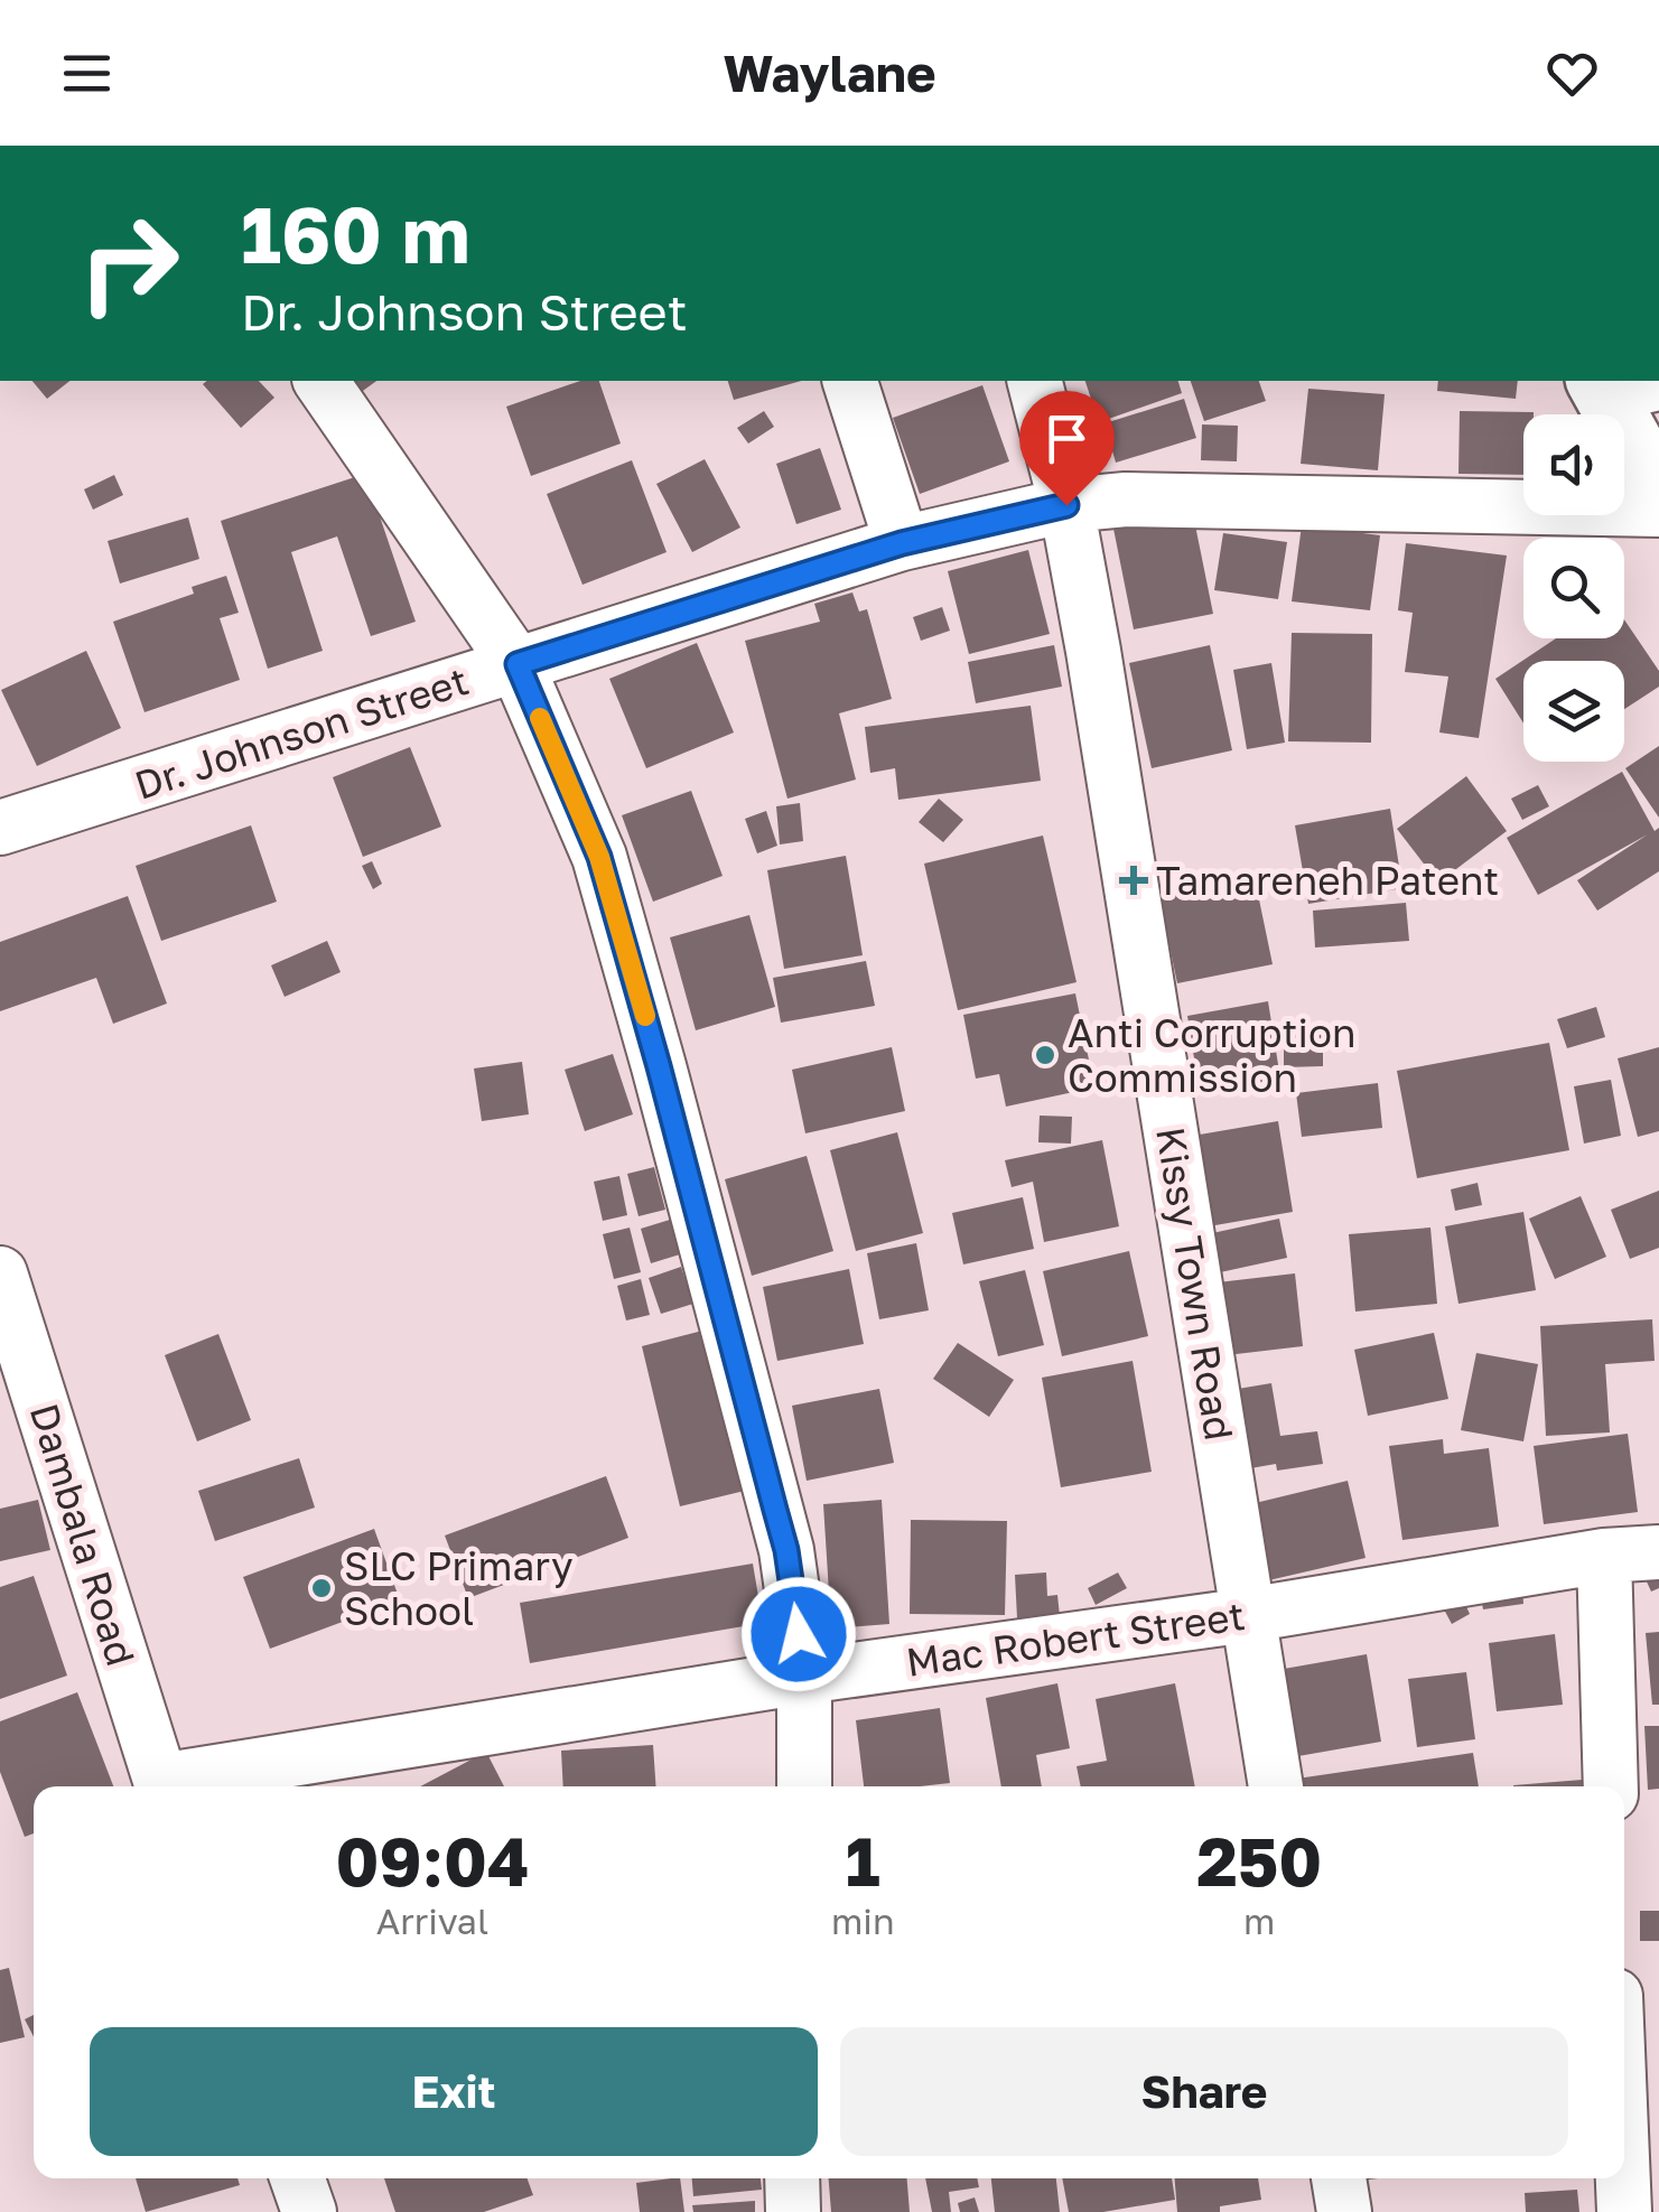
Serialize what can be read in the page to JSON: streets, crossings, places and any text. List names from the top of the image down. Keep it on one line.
{"streets":{"street":["Dr. Johnson Street","Kissy Town Road","Dambala Road","Mac Robert Street"]},"crossings":[["Dr. Johnson Street","Kissy Town Road"],["Kissy Town Road","Mac Robert Street"]],"places":{"health":["Tamareneh Patent"],"other":["Anti Corruption Commission","SLC Primary School"]},"page":{"header":"Waylane","turn":["160 m","Dr. Johnson Street"],"eta":["09:04","Arrival","1","min","250","m"],"buttons":["Exit","Share"]}}
